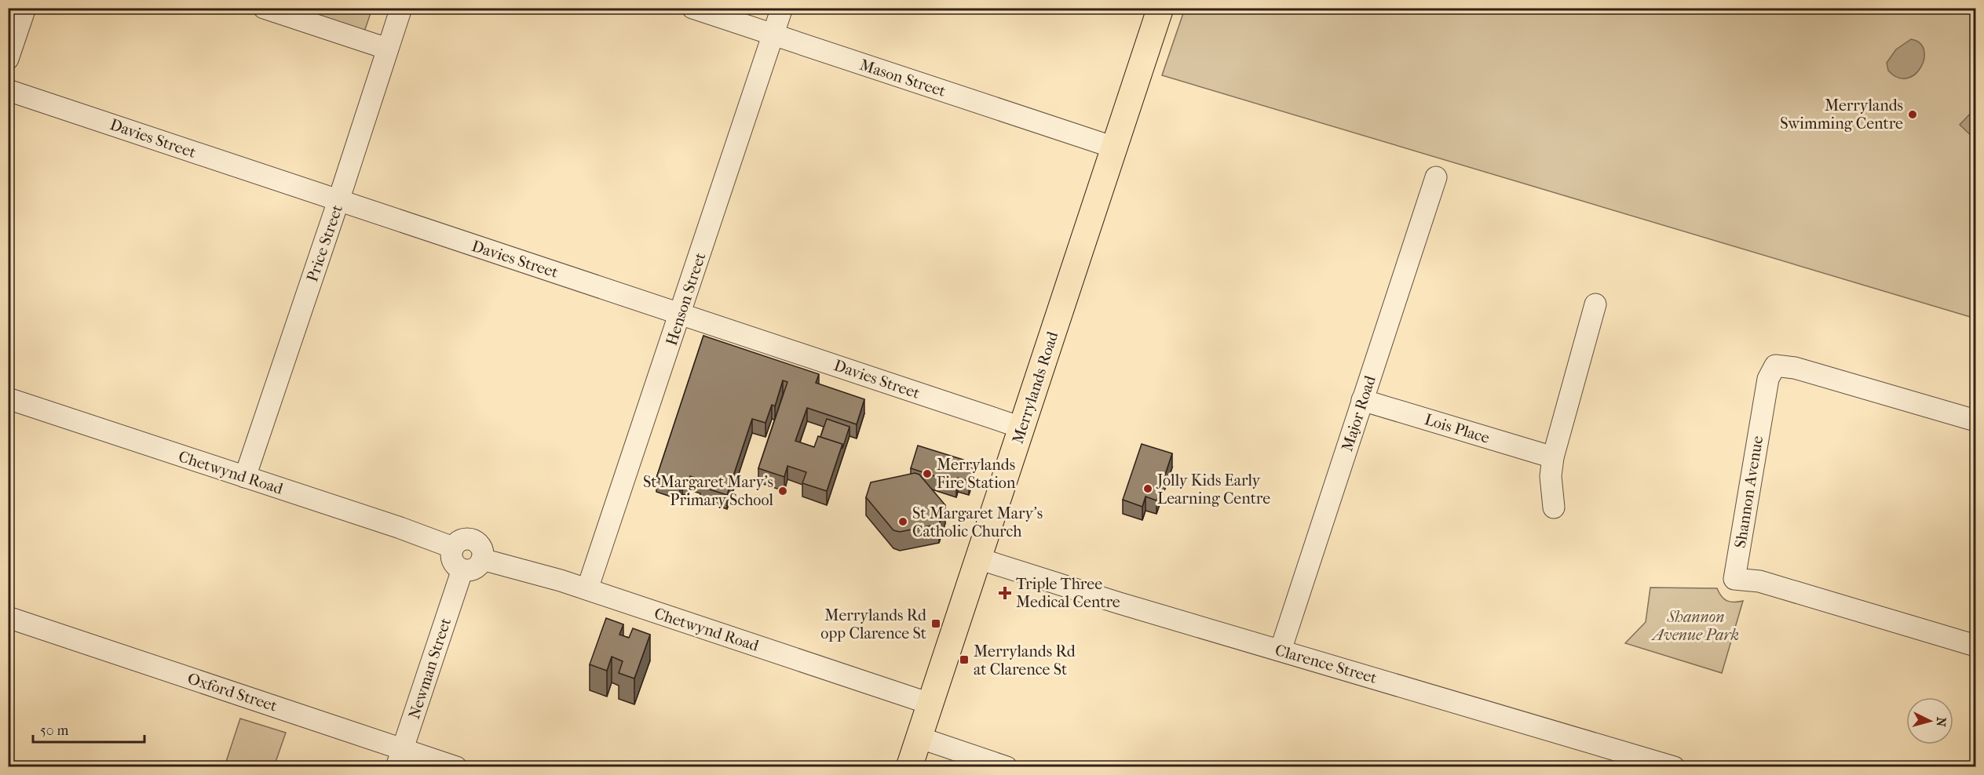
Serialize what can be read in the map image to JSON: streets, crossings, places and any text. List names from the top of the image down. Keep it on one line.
{"streets":{"main road":["Merrylands Road"],"street":["Mason Street","Davies Street","Price Street","Henson Street","Major Road","Lois Place","Chetwynd Road","Shannon Avenue","Clarence Street","Newman Street","Oxford Street"]},"crossings":[["Mason Street","Henson Street"],["Mason Street","Merrylands Road"],["Davies Street","Price Street"],["Davies Street","Henson Street"],["Davies Street","Merrylands Road"],["Price Street","Chetwynd Road"],["Henson Street","Chetwynd Road"],["Merrylands Road","Chetwynd Road"],["Merrylands Road","Clarence Street"],["Major Road","Lois Place"],["Major Road","Clarence Street"],["Chetwynd Road","Newman Street"],["Newman Street","Oxford Street"]],"parks":["Shannon Avenue Park"],"places":{"other":["Merrylands Swimming Centre","Merrylands Fire Station","Jolly Kids Early Learning Centre","St Margaret Mary's Primary School","St Margaret Mary's Catholic Church"],"health":["Triple Three Medical Centre"],"transit":["Merrylands Rd opp Clarence St","Merrylands Rd at Clarence St"]},"scale_bar":"50 m","north":"right"}
